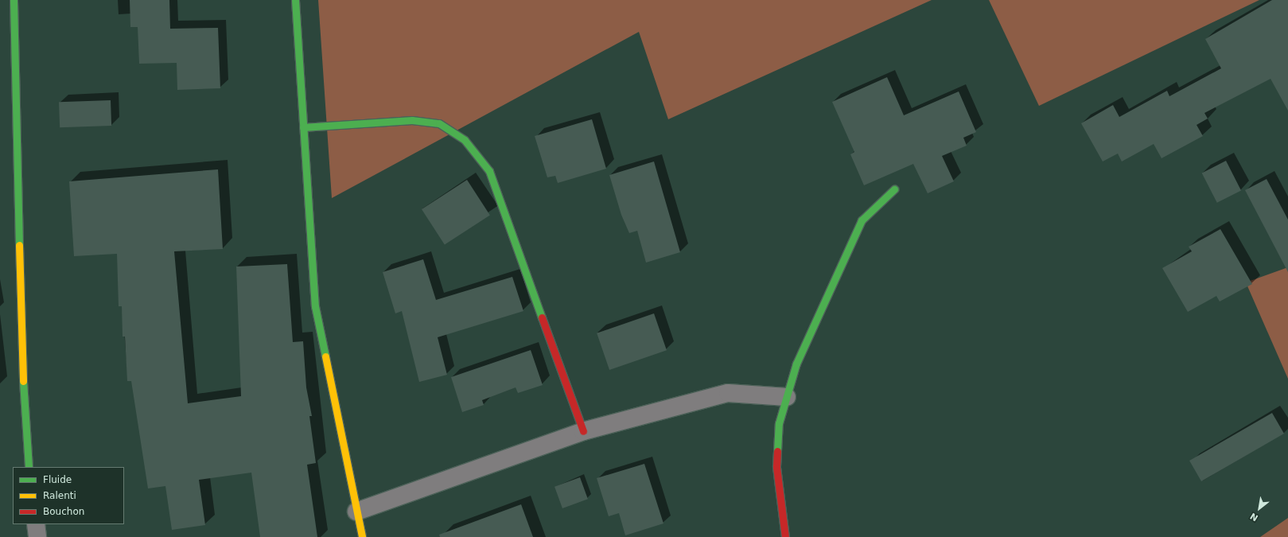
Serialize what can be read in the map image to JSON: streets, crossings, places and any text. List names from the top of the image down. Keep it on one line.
{"legend":["Fluide","Ralenti","Bouchon"],"north":"bottom left"}
